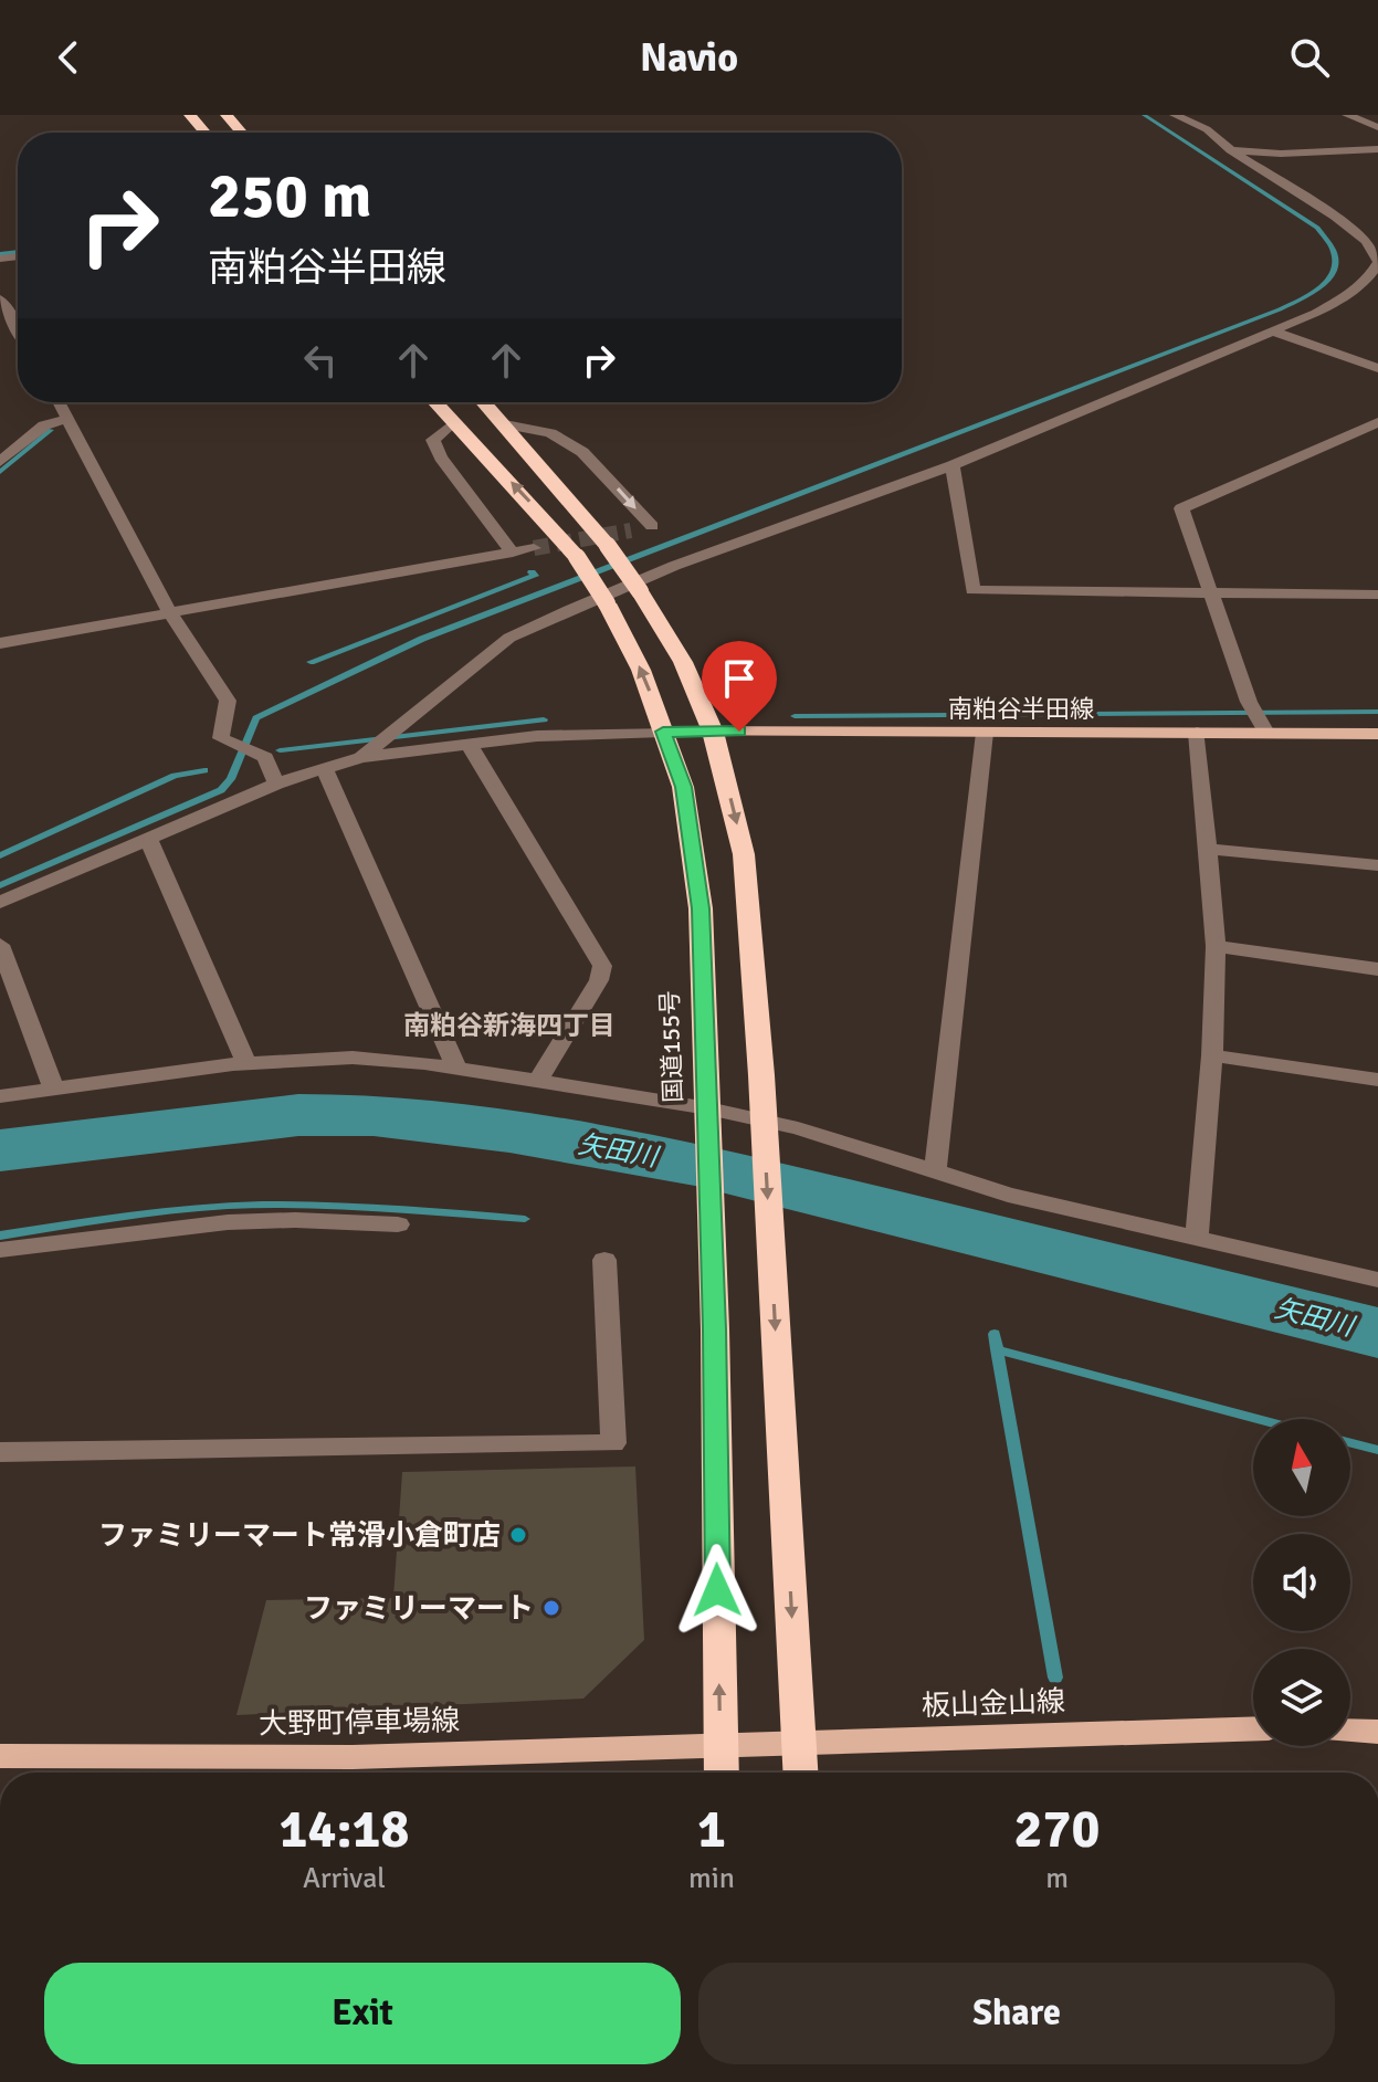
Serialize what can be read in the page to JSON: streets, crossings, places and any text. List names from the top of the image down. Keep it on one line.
{"streets":{"highway":["国道155号"],"main road":["南粕谷半田線","板山金山線","大野町停車場線"]},"crossings":[["南粕谷半田線","国道155号"],["国道155号","板山金山線"],["国道155号","大野町停車場線"],["板山金山線","大野町停車場線"]],"districts":["南粕谷新海四丁目"],"water":["矢田川"],"places":["ファミリーマート常滑小倉町店","ファミリーマート"],"north":"top","page":{"header":"Navio","turn":["250 m","南粕谷半田線"],"eta":["14:18","Arrival","1","min","270","m"],"buttons":["Exit","Share"]}}
